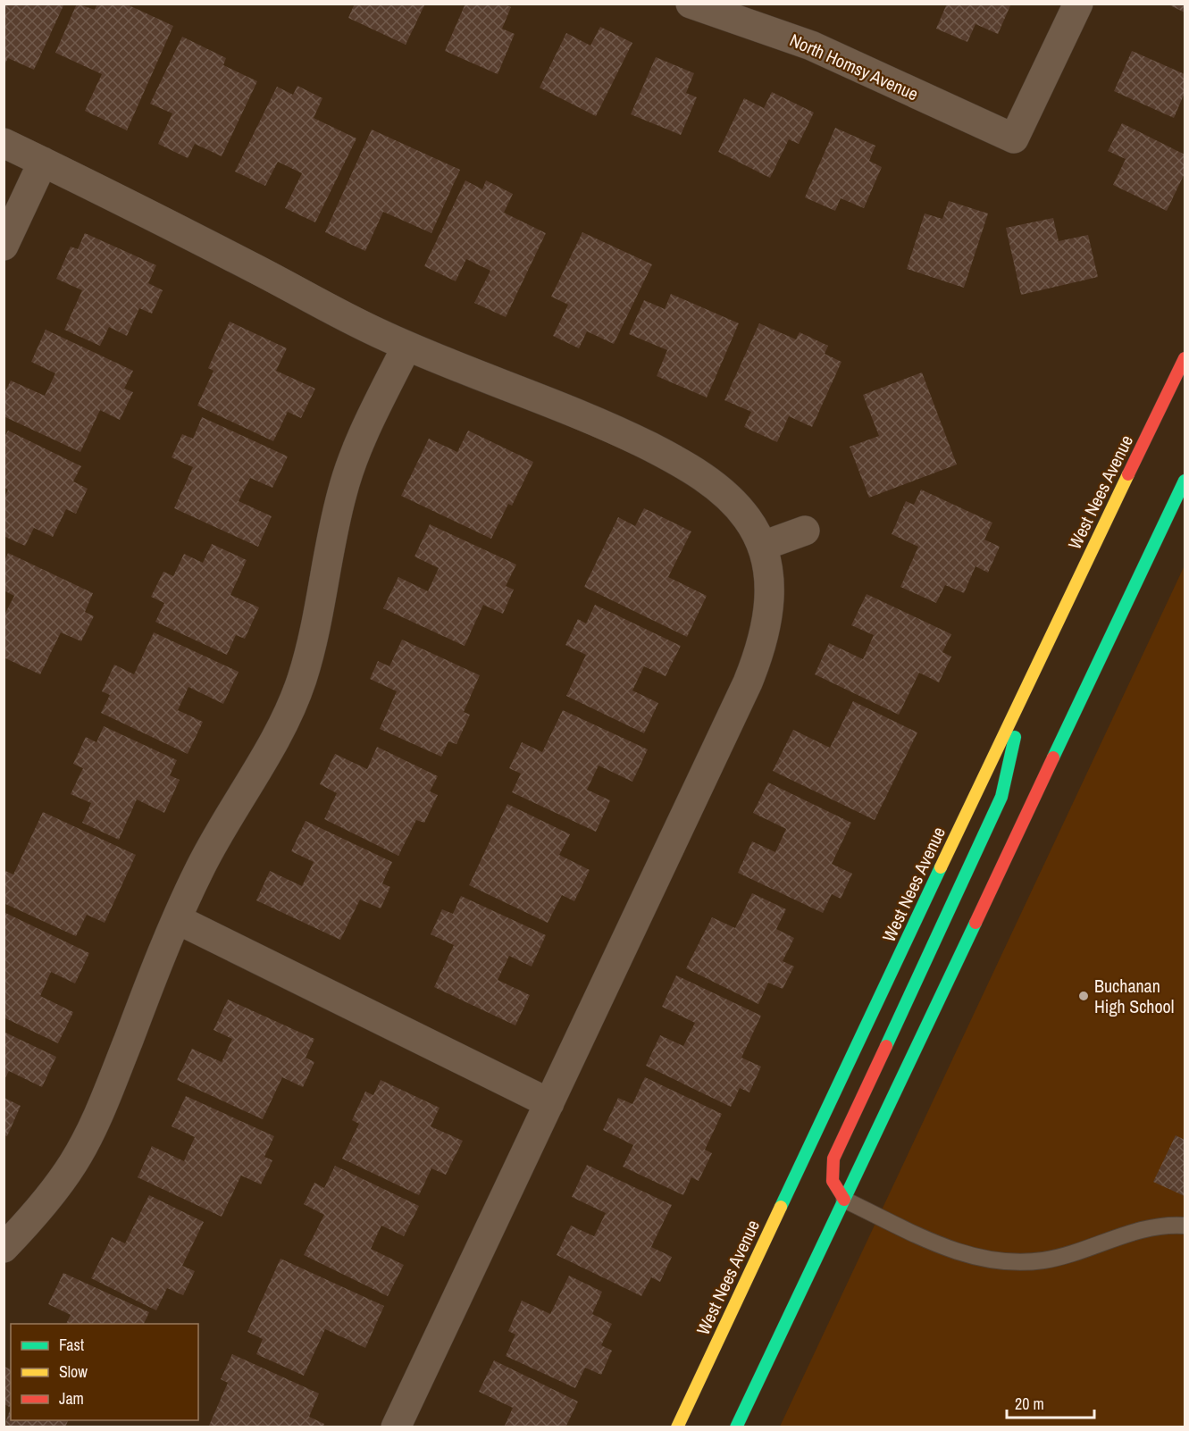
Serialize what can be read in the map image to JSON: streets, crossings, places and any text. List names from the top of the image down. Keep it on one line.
{"streets":{"main road":["West Nees Avenue"],"street":["North Homsy Avenue"]},"places":["Buchanan High School"],"legend":["Fast","Slow","Jam"],"scale_bar":"20 m"}
